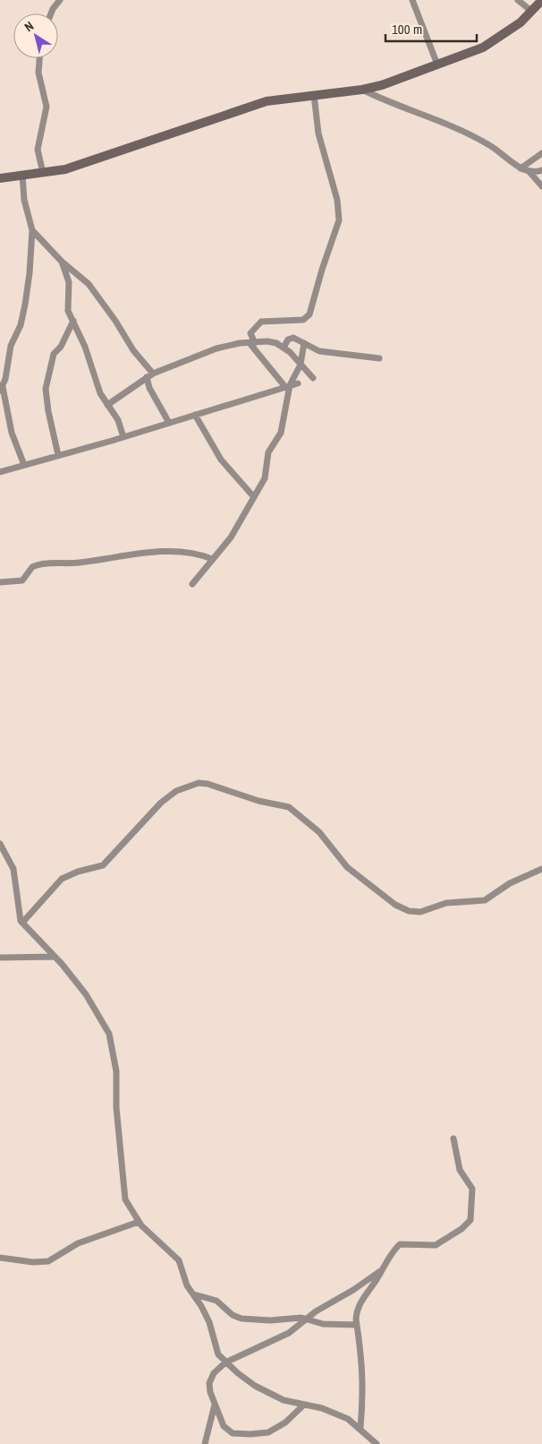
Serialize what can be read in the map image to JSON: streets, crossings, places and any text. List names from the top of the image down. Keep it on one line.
{"scale_bar":"100 m","north":"top left"}
